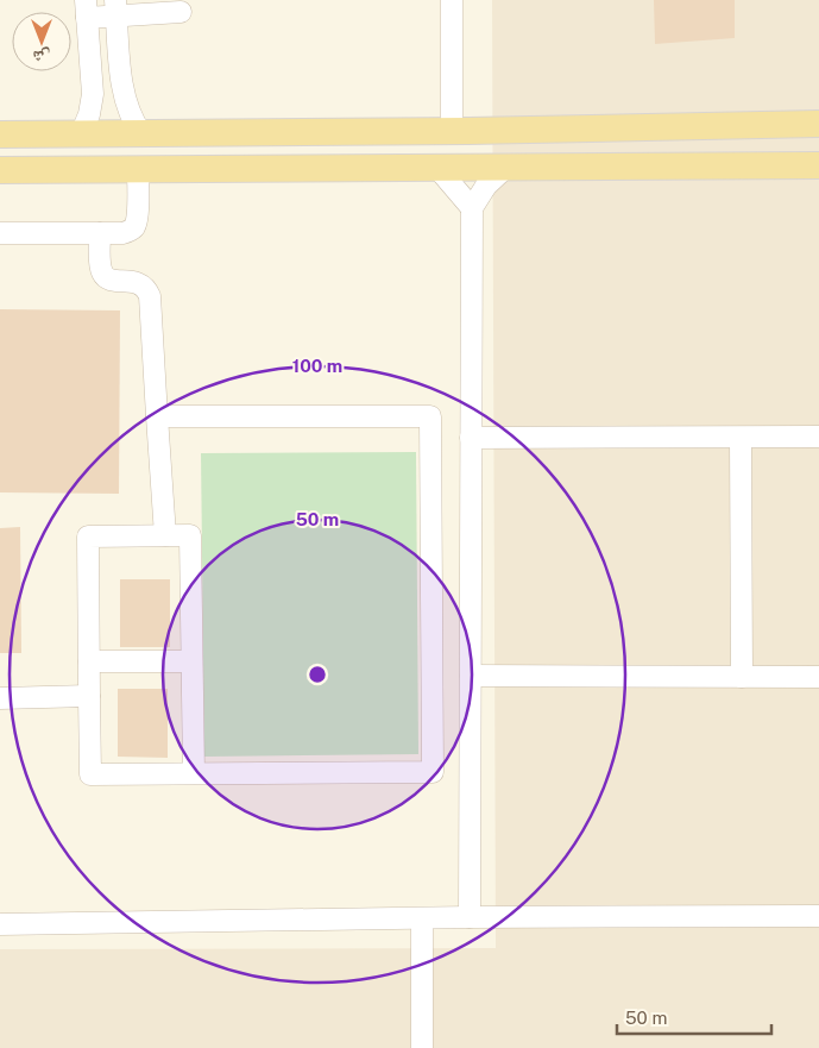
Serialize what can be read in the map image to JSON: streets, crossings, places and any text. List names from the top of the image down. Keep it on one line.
{"scale_bar":"50 m","north":"bottom","rings":["100 m","50 m"]}
